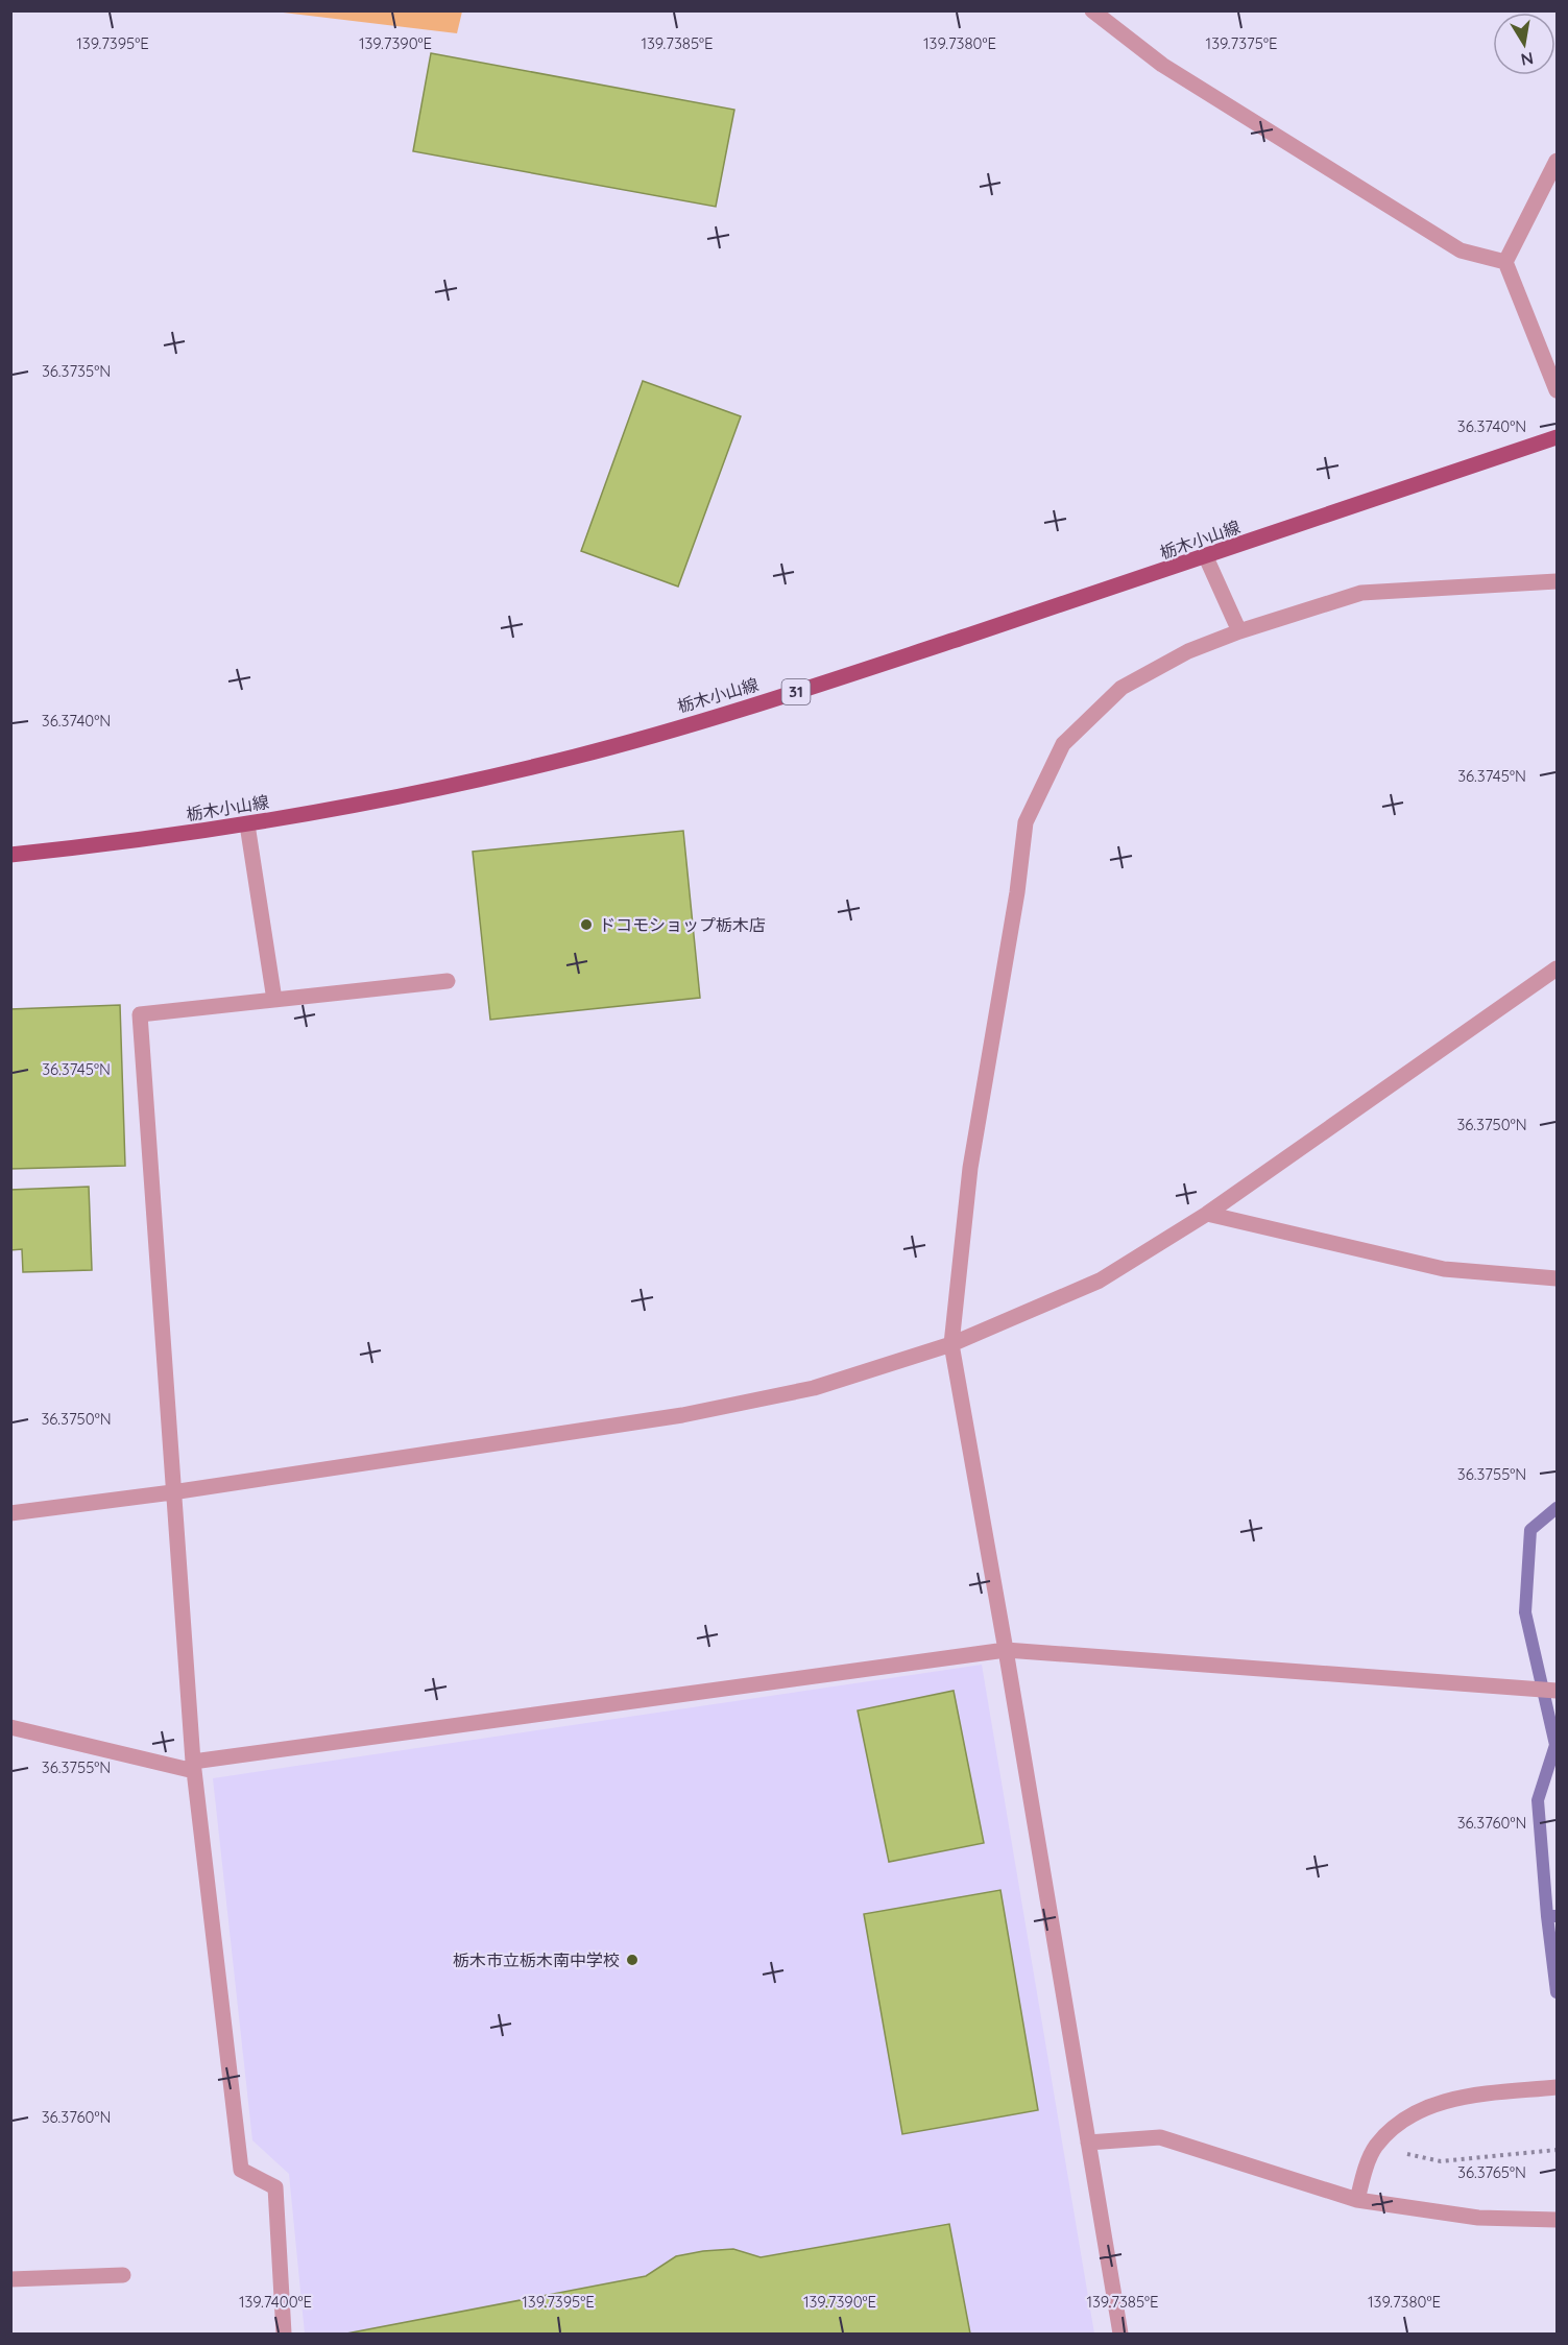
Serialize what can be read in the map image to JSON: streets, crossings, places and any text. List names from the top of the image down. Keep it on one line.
{"streets":{"main road":["栃木小山線","31"]},"places":["ドコモショップ栃木店","栃木市立栃木南中学校"],"north":"bottom","coordinates":["139.7395°E","139.7390°E","139.7385°E","139.7380°E","139.7375°E","36.3735°N","36.3740°N","36.3745°N","36.3750°N","36.3755°N","36.3760°N","36.3765°N","139.7400°E"]}
